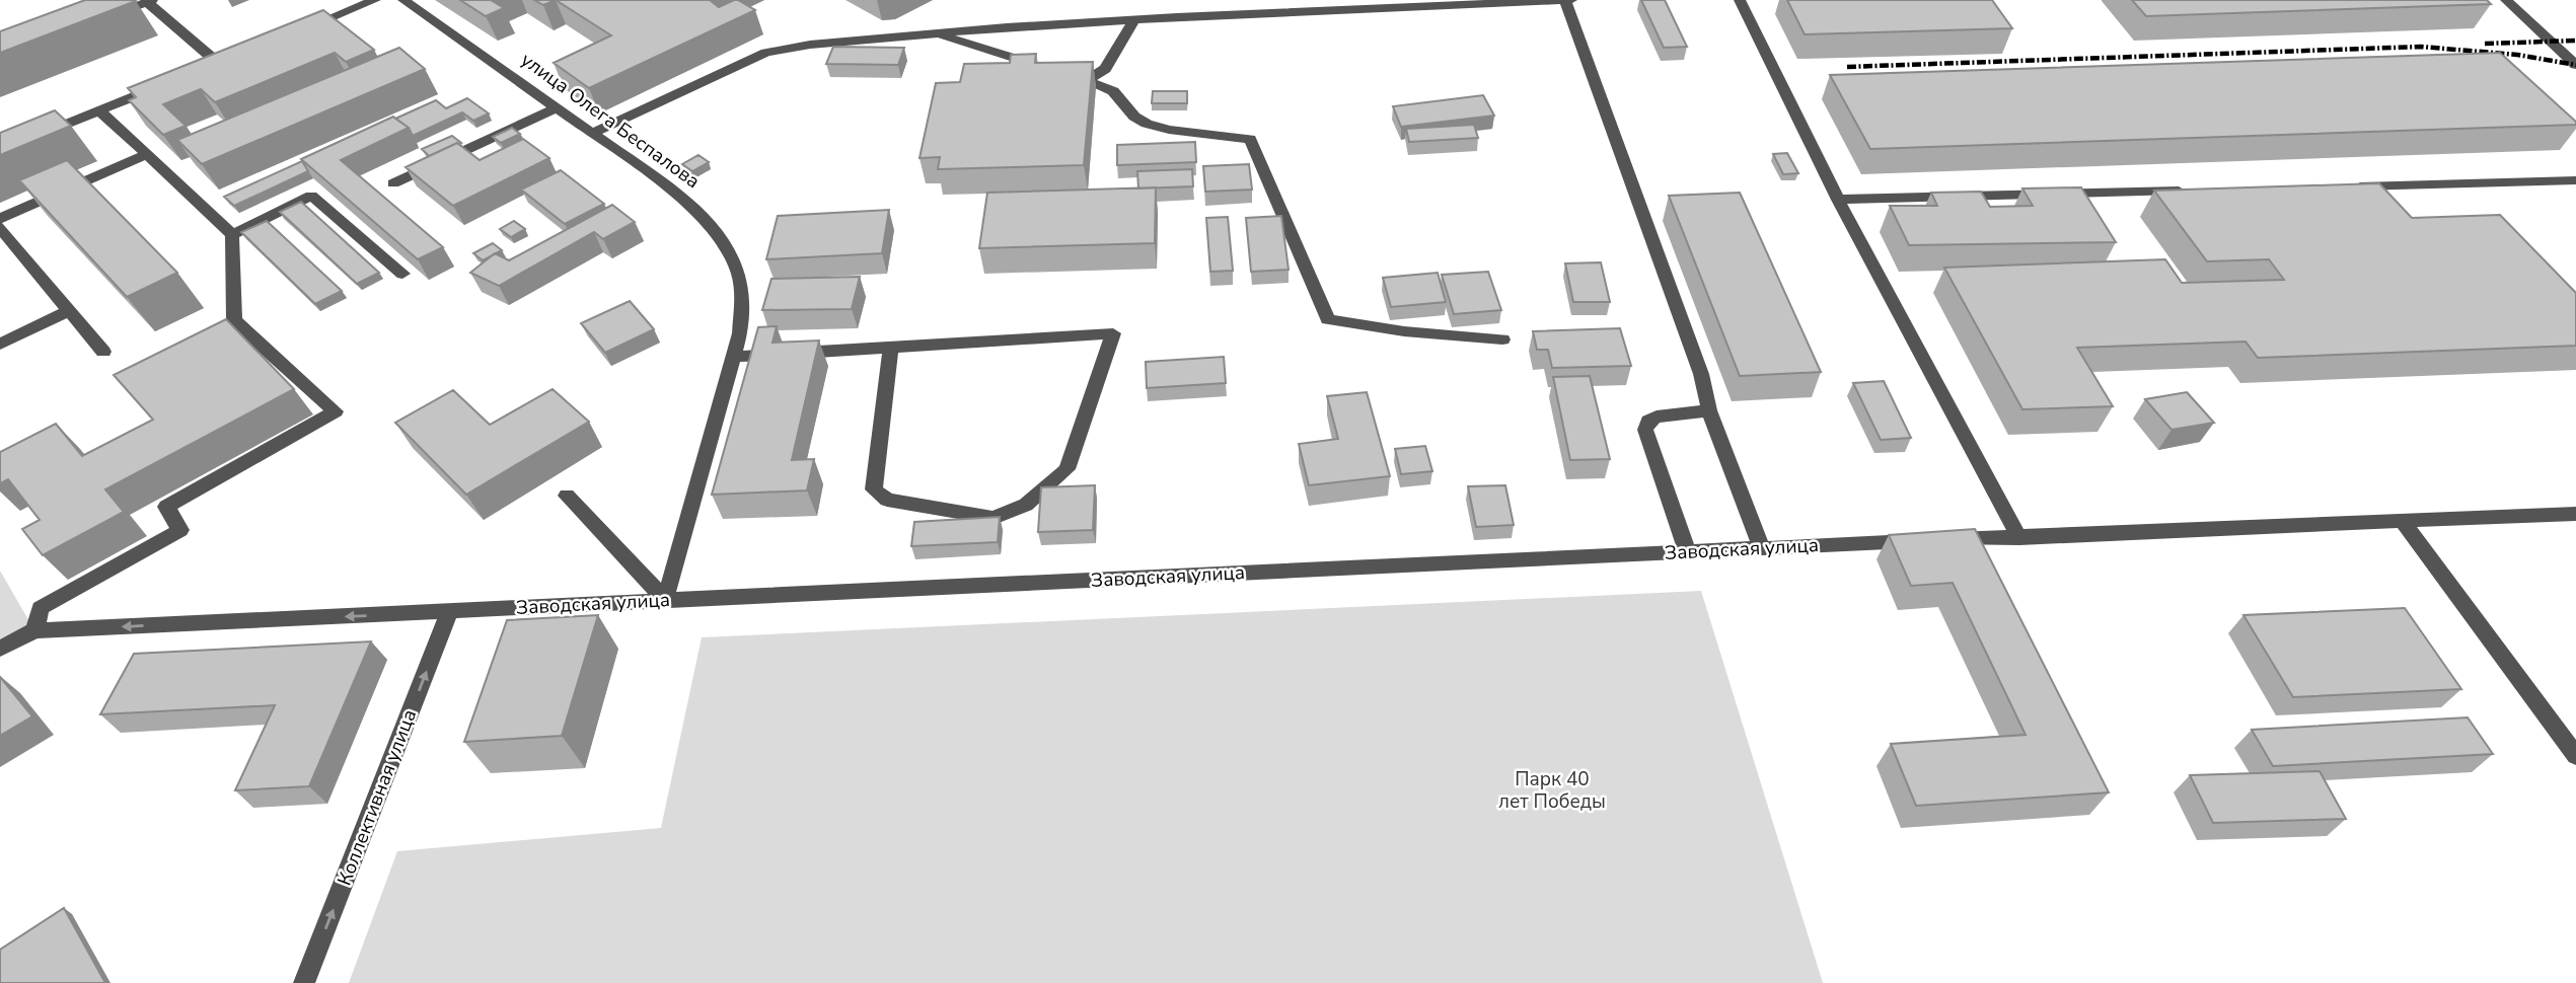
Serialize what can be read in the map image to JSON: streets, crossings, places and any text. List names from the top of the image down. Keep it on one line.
{"streets":{"street":["улица Олега Беспалова","Заводская улица","Коллективная улица"]},"crossings":[["улица Олега Беспалова","Заводская улица"],["Заводская улица","Коллективная улица"]],"one_way":["Коллективная улица"],"parks":["Парк 40 лет Победы"]}
